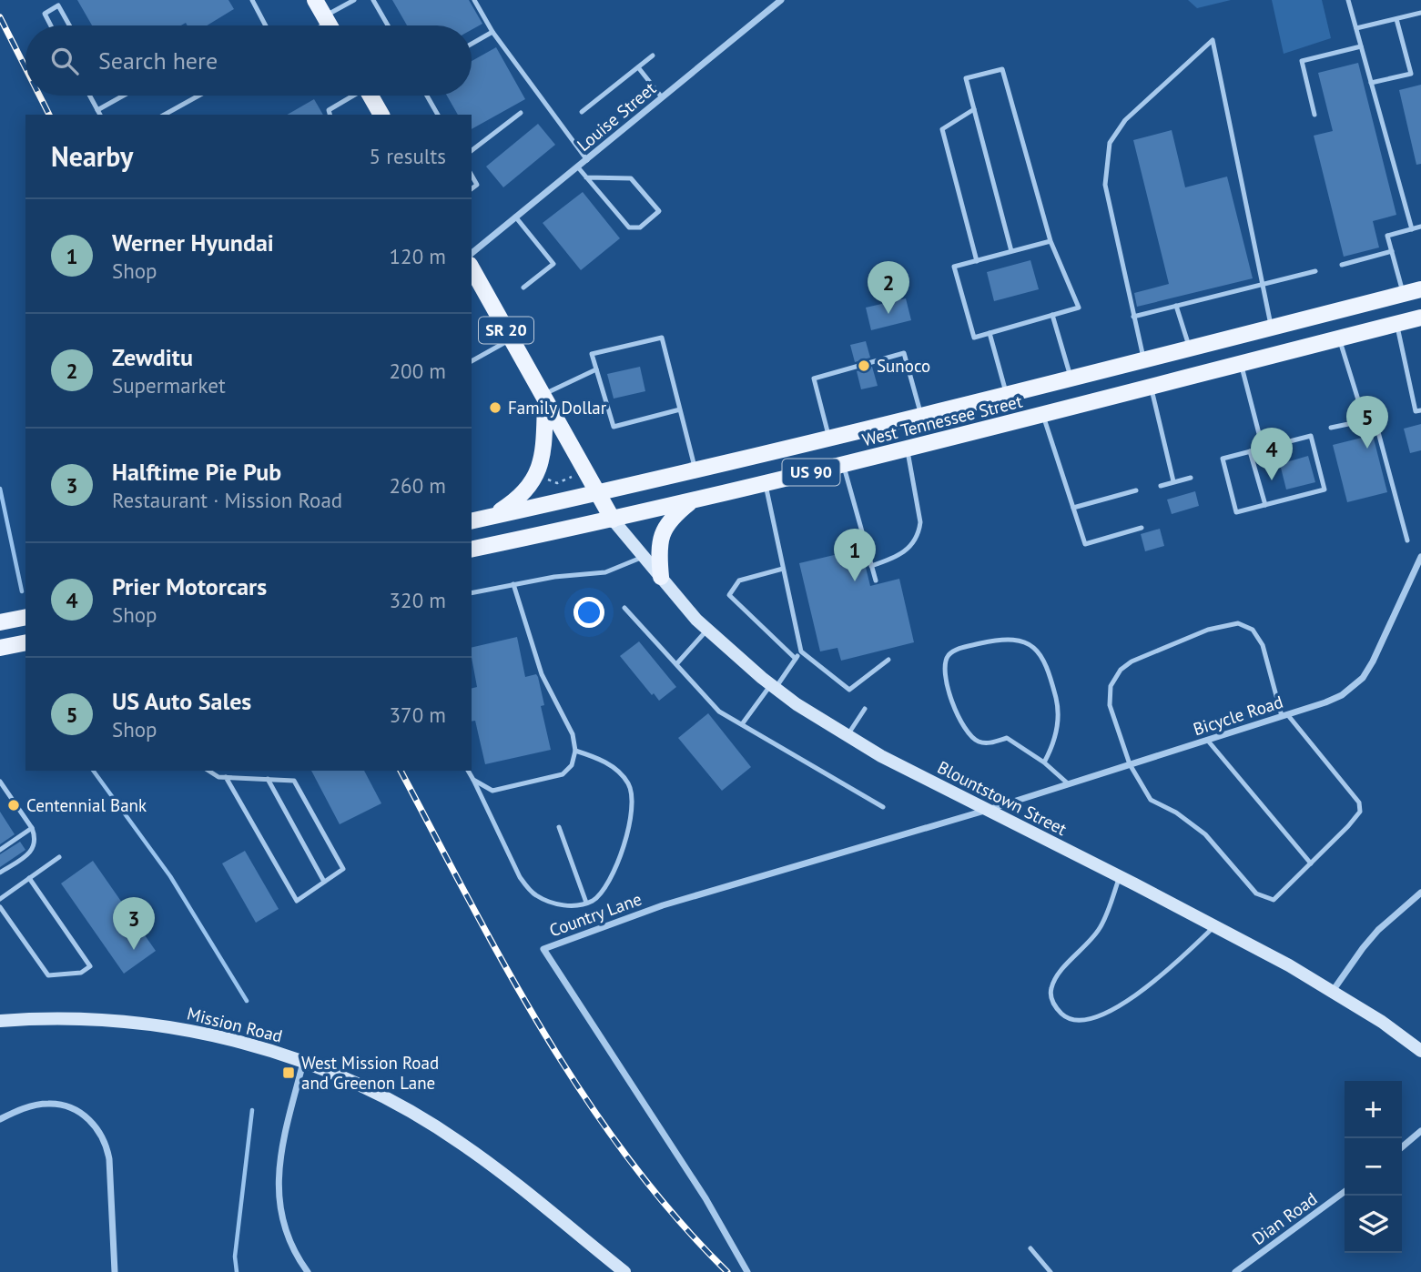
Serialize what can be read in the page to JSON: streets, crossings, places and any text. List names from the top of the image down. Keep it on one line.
{"streets":{"main road":["SR 20","West Tennessee Street","US 90","Blountstown Street","Mission Road"],"street":["Louise Street","Bicycle Road","Country Lane","Dian Road"]},"crossings":[["SR 20","West Tennessee Street"],["SR 20","Blountstown Street"],["West Tennessee Street","Blountstown Street"],["Bicycle Road","Blountstown Street"],["Bicycle Road","Country Lane"],["Blountstown Street","Country Lane"]],"places":{"other":["Sunoco","Family Dollar","Centennial Bank"],"transit":["West Mission Road and Greenon Lane"]},"page":{"search":"Search here","heading":["Nearby","5 results"],"list":[{"mark":"1","name":"Werner Hyundai","note":"Shop","value":"120 m"},{"mark":"2","name":"Zewditu","note":"Supermarket","value":"200 m"},{"mark":"3","name":"Halftime Pie Pub","note":"Restaurant · Mission Road","value":"260 m"},{"mark":"4","name":"Prier Motorcars","note":"Shop","value":"320 m"},{"mark":"5","name":"US Auto Sales","note":"Shop","value":"370 m"}],"pins":["2","5","4","1","3"],"map_buttons":["+","−"]}}
